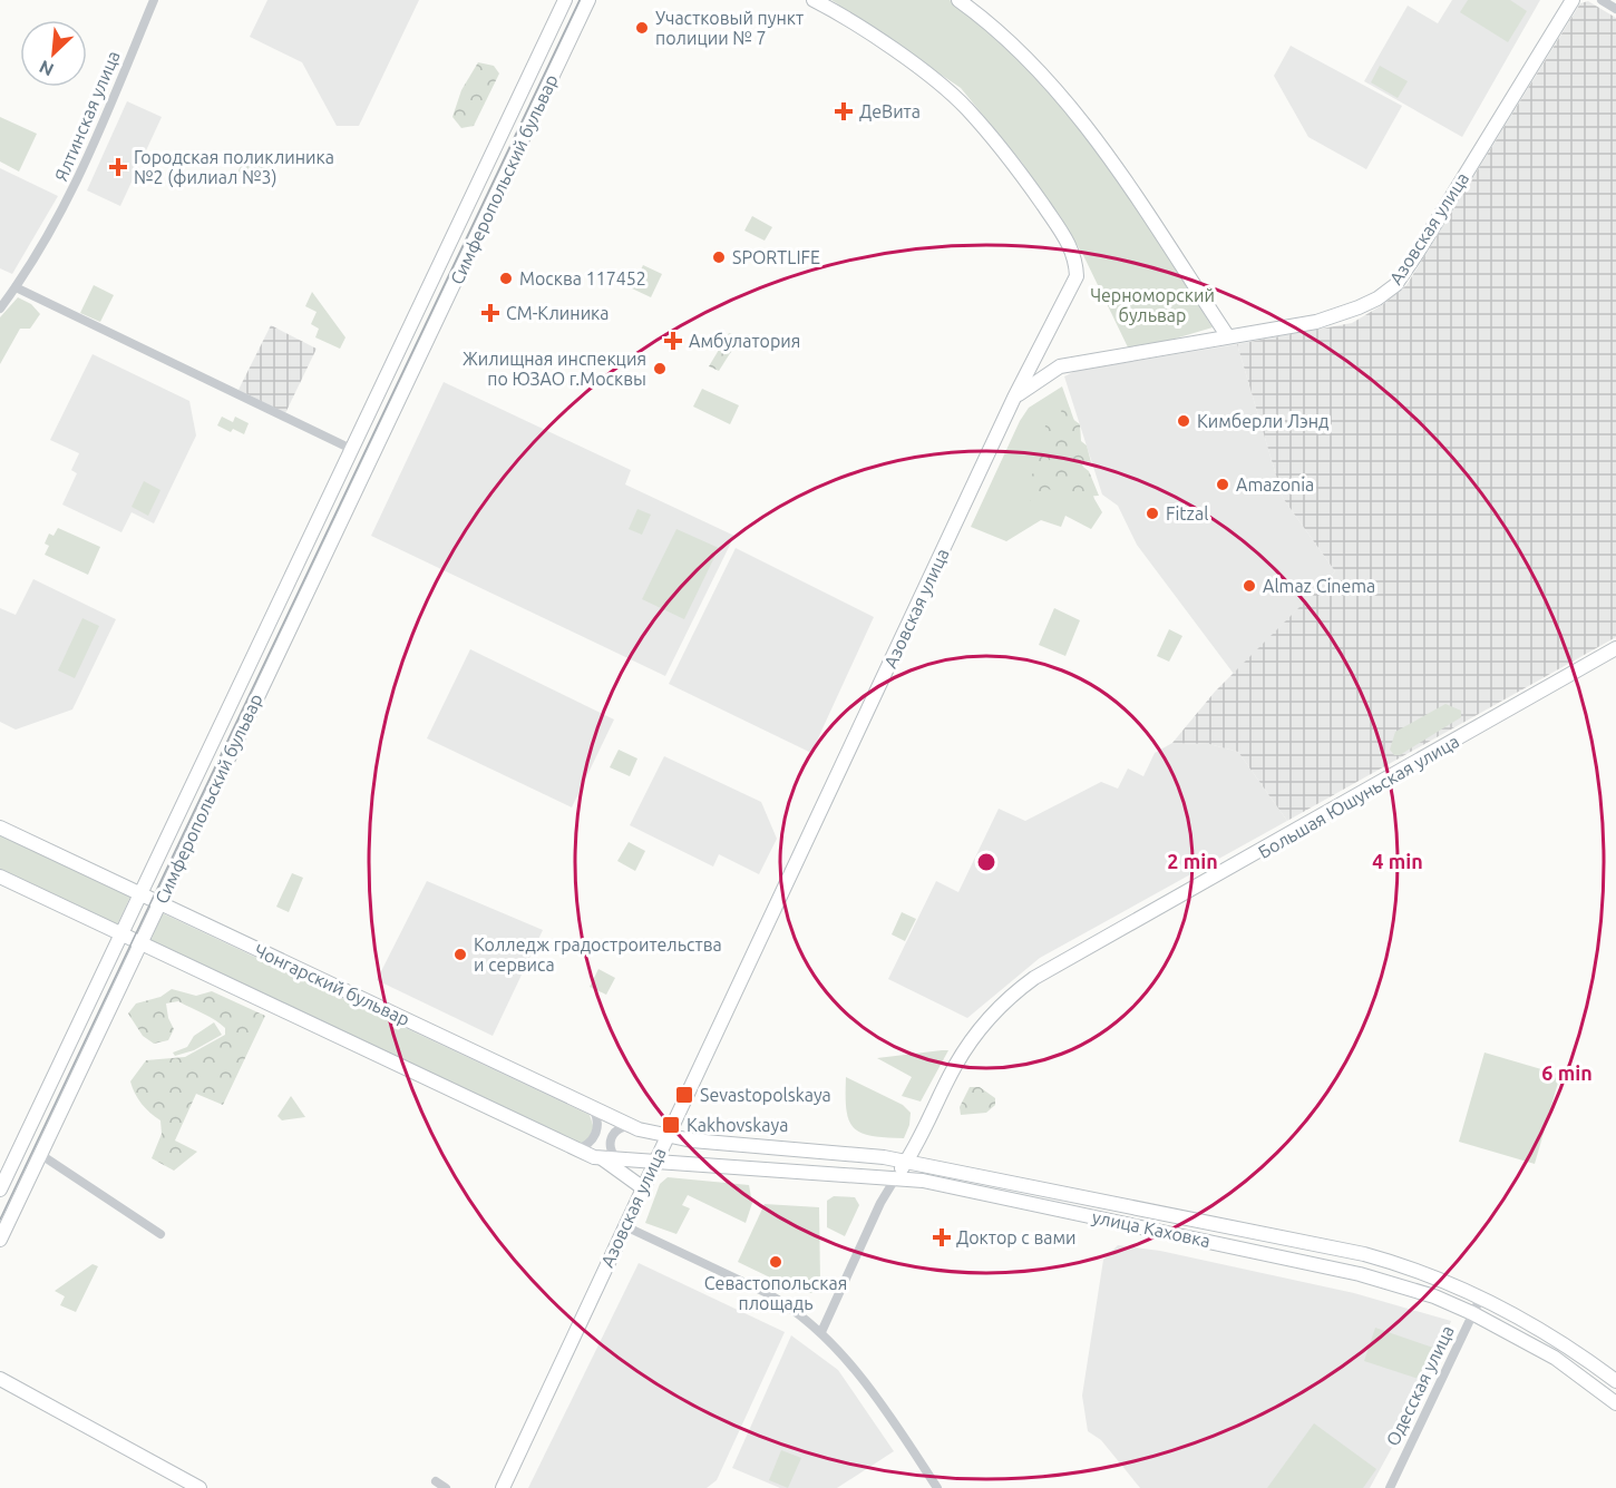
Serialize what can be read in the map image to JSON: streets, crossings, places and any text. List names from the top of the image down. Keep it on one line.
{"streets":{"main road":["Симферопольский бульвар","Азовская улица","Большая Юшуньская улица","Чонгарский бульвар","улица Каховка"],"street":["Ялтинская улица","Одесская улица"]},"crossings":[["Симферопольский бульвар","Чонгарский бульвар"],["Азовская улица","Чонгарский бульвар"],["Азовская улица","улица Каховка"],["Большая Юшуньская улица","улица Каховка"],["Чонгарский бульвар","улица Каховка"],["улица Каховка","Одесская улица"]],"parks":["Черноморский бульвар"],"places":{"other":["Участковый пункт полиции № 7","SPORTLIFE","Москва 117452","Жилищная инспекция по ЮЗАО г.Москвы","Кимберли Лэнд","Amazonia","Fitzal","Almaz Cinema","Колледж градостроительства и сервиса","Севастопольская площадь"],"health":["ДеВита","Городская поликлиника №2 (филиал №3)","СМ-Клиника","Амбулатория","Доктор с вами"],"transit":["Sevastopolskaya","Kakhovskaya"]},"north":"bottom left","rings":["2 min","4 min","6 min"]}
